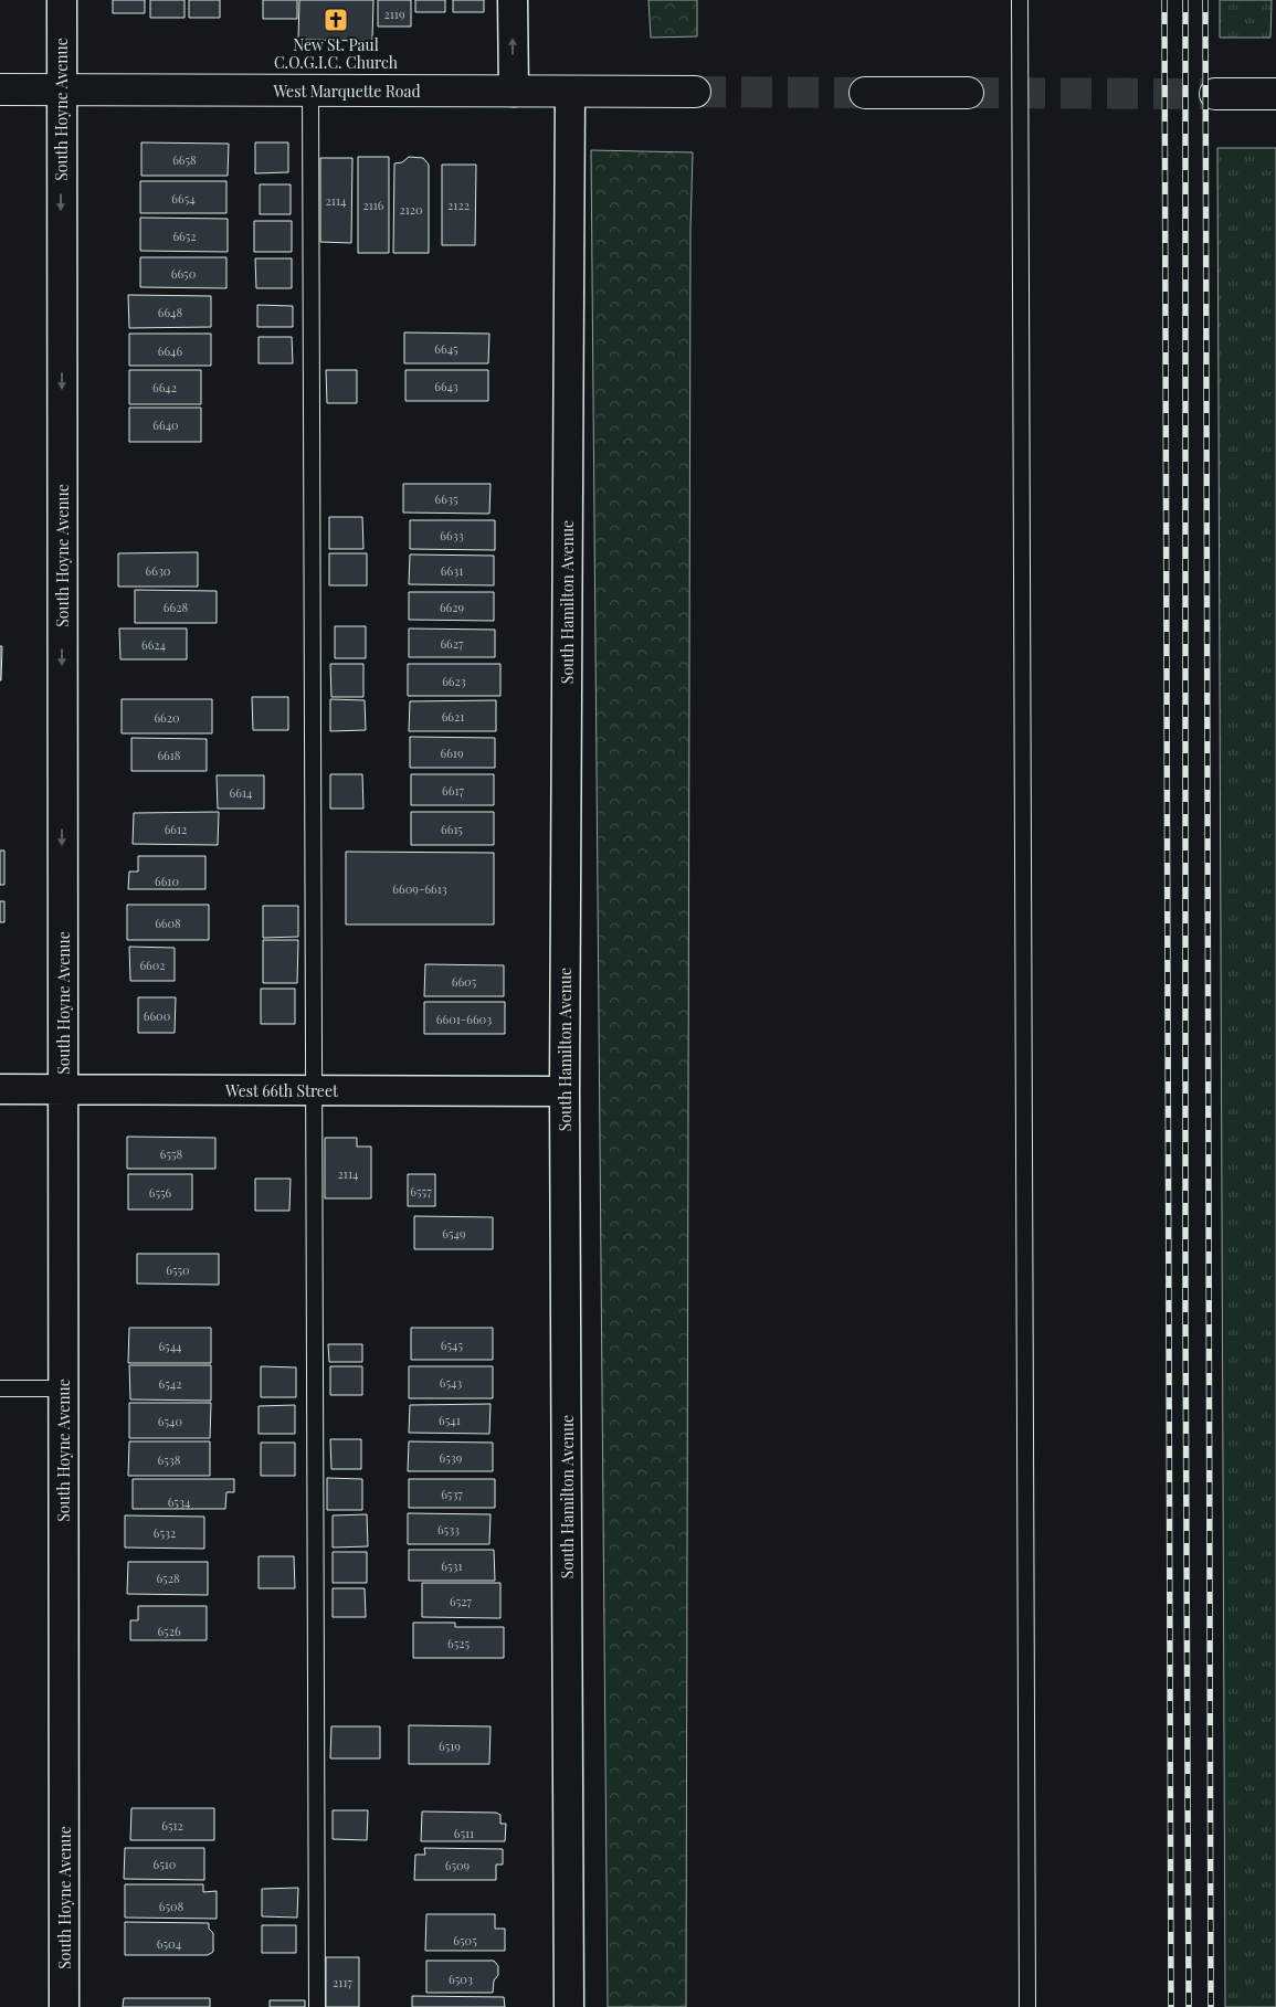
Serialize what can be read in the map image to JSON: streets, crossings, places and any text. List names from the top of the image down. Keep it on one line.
{"streets":{"street":["West Marquette Road","South Hoyne Avenue","South Hamilton Avenue","West 66th Street"]},"crossings":[["West Marquette Road","South Hoyne Avenue"],["West Marquette Road","South Hamilton Avenue"],["South Hoyne Avenue","West 66th Street"],["South Hamilton Avenue","West 66th Street"]],"one_way":["South Hoyne Avenue"],"places":{"church":["New St. Paul C.O.G.I.C. Church"]},"house_numbers":["2119","6658","6654","2114","2116","2122","2120","6652","6650","6648","6645","6646","6643","6642","6640","6635","6633","6630","6631","6628","6629","6627","6624","6623","6621","6620","6619","6618","6617","6614","6612","6615","6610","6609-6613","6608","6602","6605","6600","6601-6603","6558","2114","6557","6556","6549","6550","6545","6544","6543","6542","6541","6540","6539","6538","6537","6534","6533","6532","6531","6528","6527","6526","6525","6519","6512","6511","6510","6509","6508","6505","6504","6503","2117"]}
